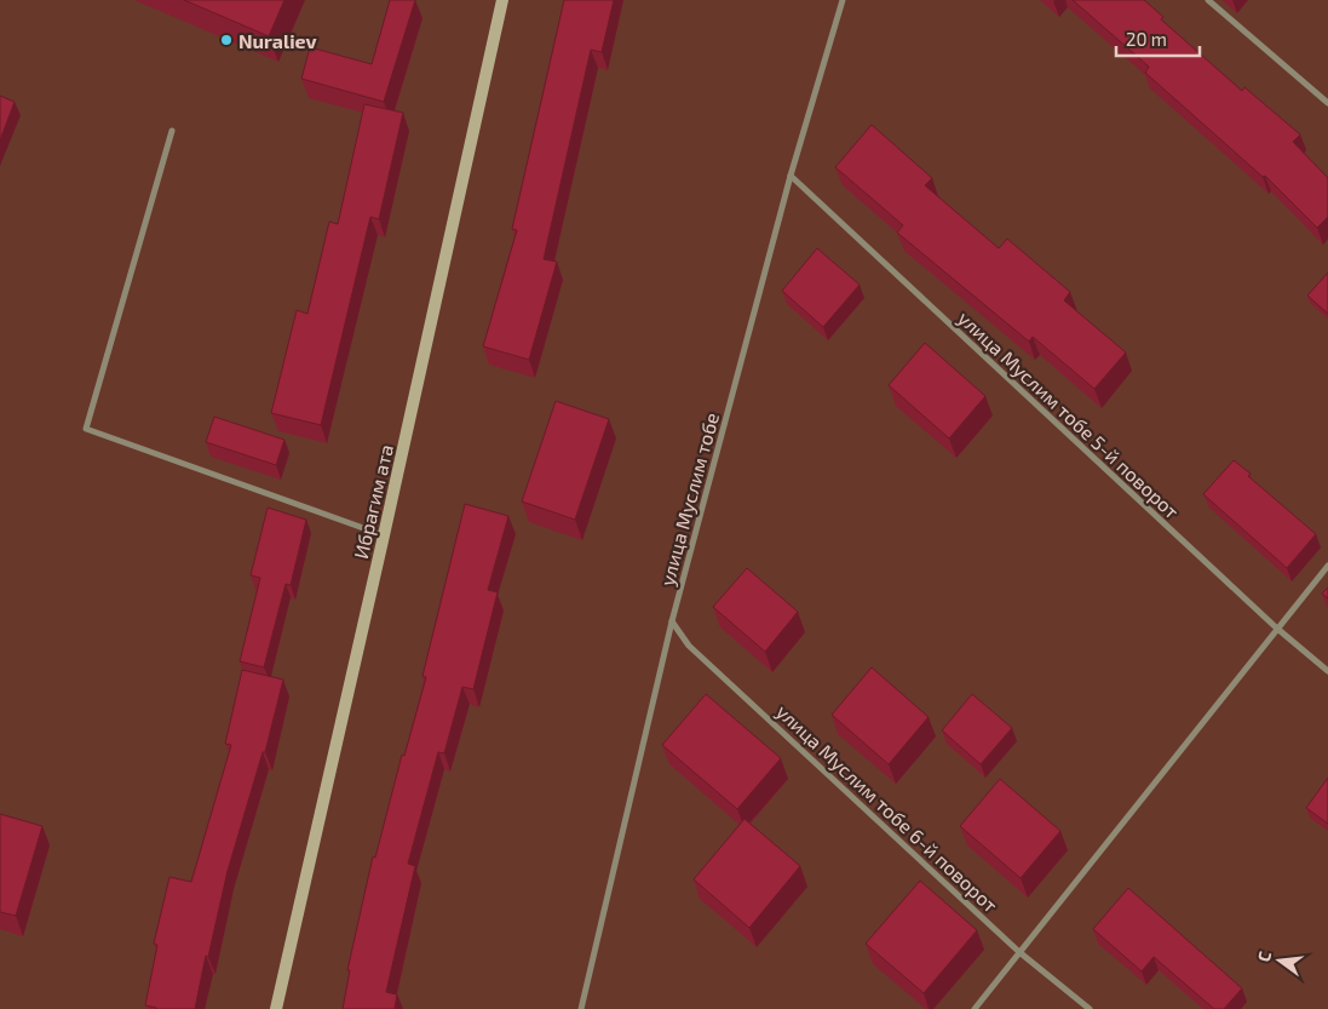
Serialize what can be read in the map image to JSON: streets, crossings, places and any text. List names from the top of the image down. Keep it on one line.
{"streets":{"street":["улица Муслим тобе 5-й поворот","улица Муслим тобе","Ибрагим ата","улица Муслим тобе 6-й поворот"]},"crossings":[["улица Муслим тобе 5-й поворот","улица Муслим тобе"],["улица Муслим тобе","улица Муслим тобе 6-й поворот"]],"places":["Nuraliev"],"scale_bar":"20 m","north":"left"}
